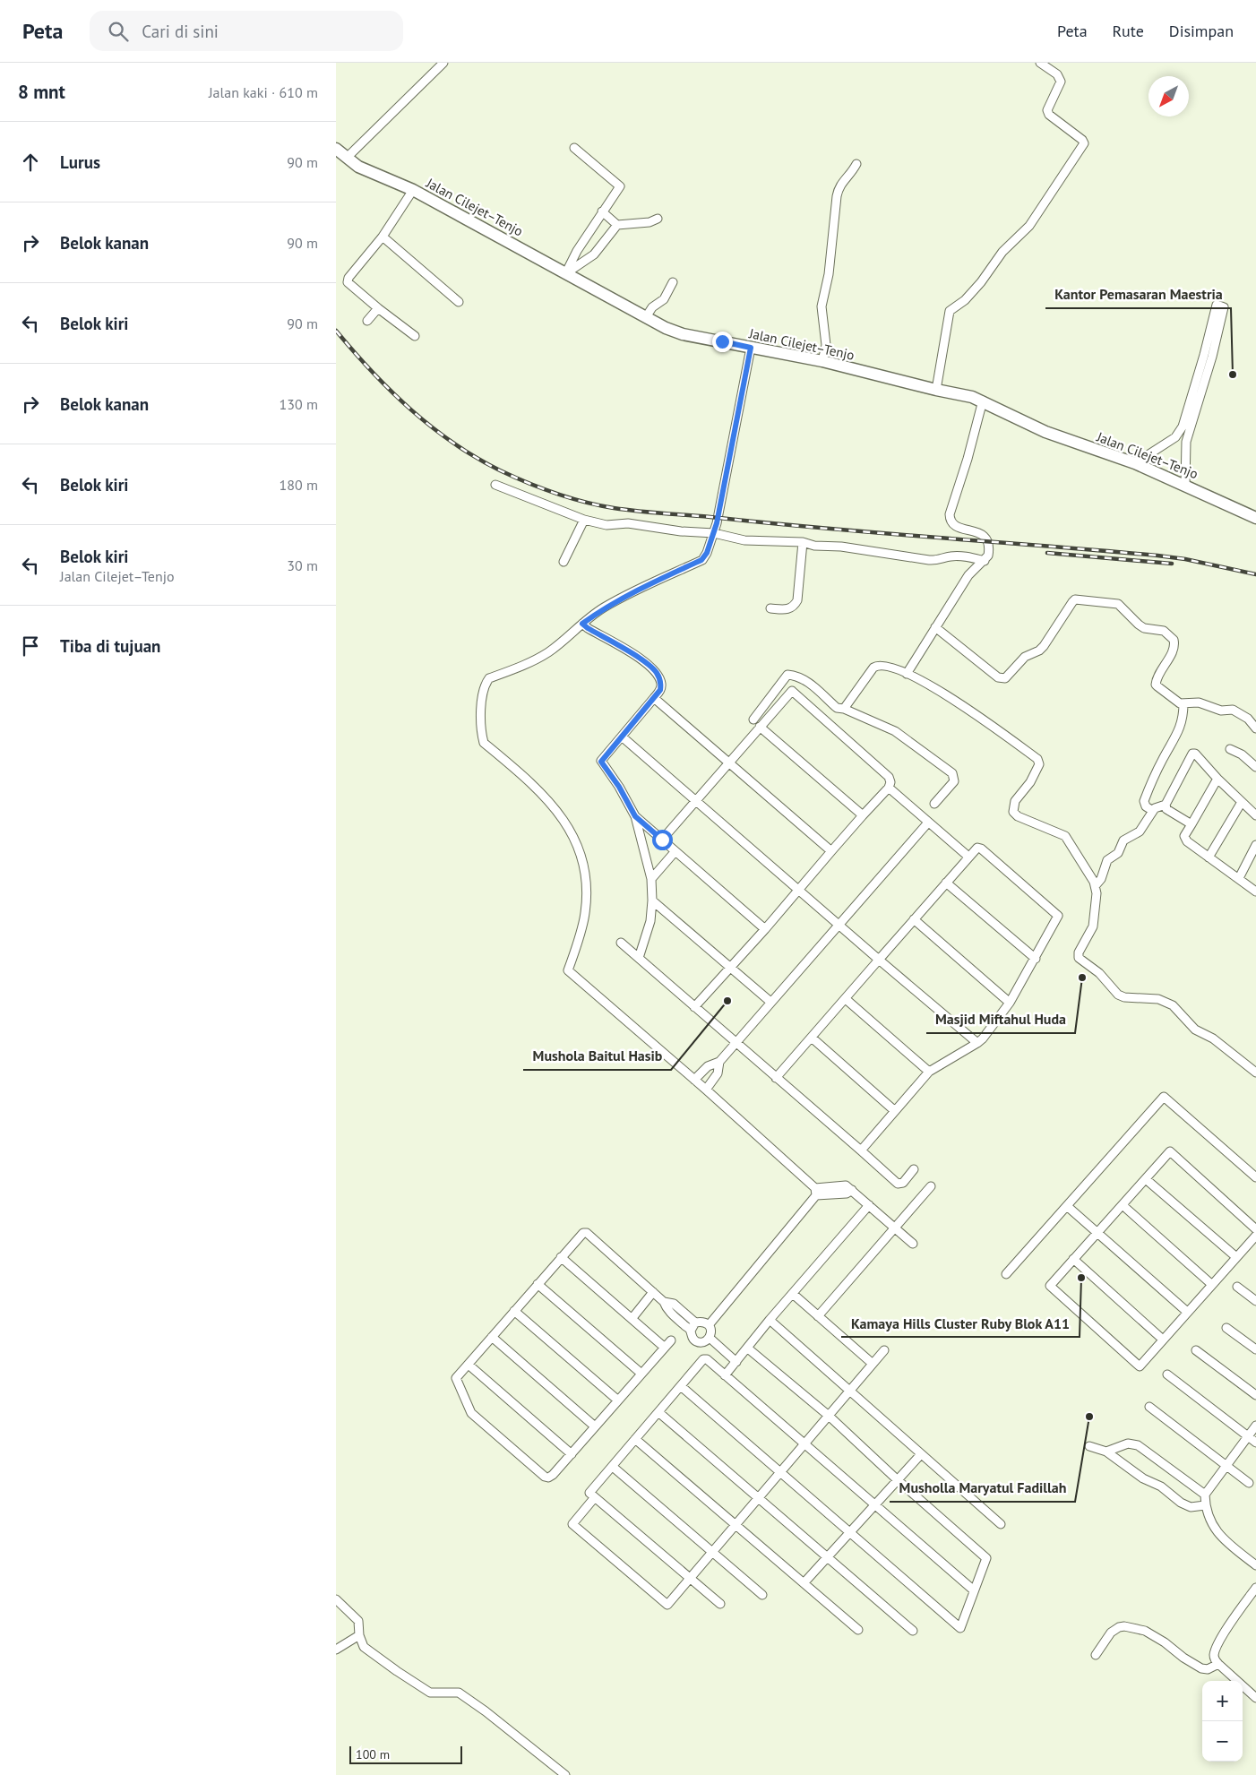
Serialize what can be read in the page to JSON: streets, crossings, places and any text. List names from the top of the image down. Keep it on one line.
{"streets":{"main road":["Jalan Cilejet–Tenjo"]},"places":["Kantor Pemasaran Maestria","Masjid Miftahul Huda","Mushola Baitul Hasib","Kamaya Hills Cluster Ruby Blok A11","Musholla Maryatul Fadillah"],"scale_bar":"100 m","north":"bottom left","page":{"header":"Peta","search":"Cari di sini","nav":["Peta","Rute","Disimpan"],"heading":["8 mnt","Jalan kaki · 610 m"],"list":[["Lurus","90 m"],["Belok kanan","90 m"],["Belok kiri","90 m"],["Belok kanan","130 m"],["Belok kiri","180 m"],["Belok kiri","Jalan Cilejet–Tenjo","30 m"],"Tiba di tujuan"],"map_buttons":["+","−"],"scale":"100 m"}}
